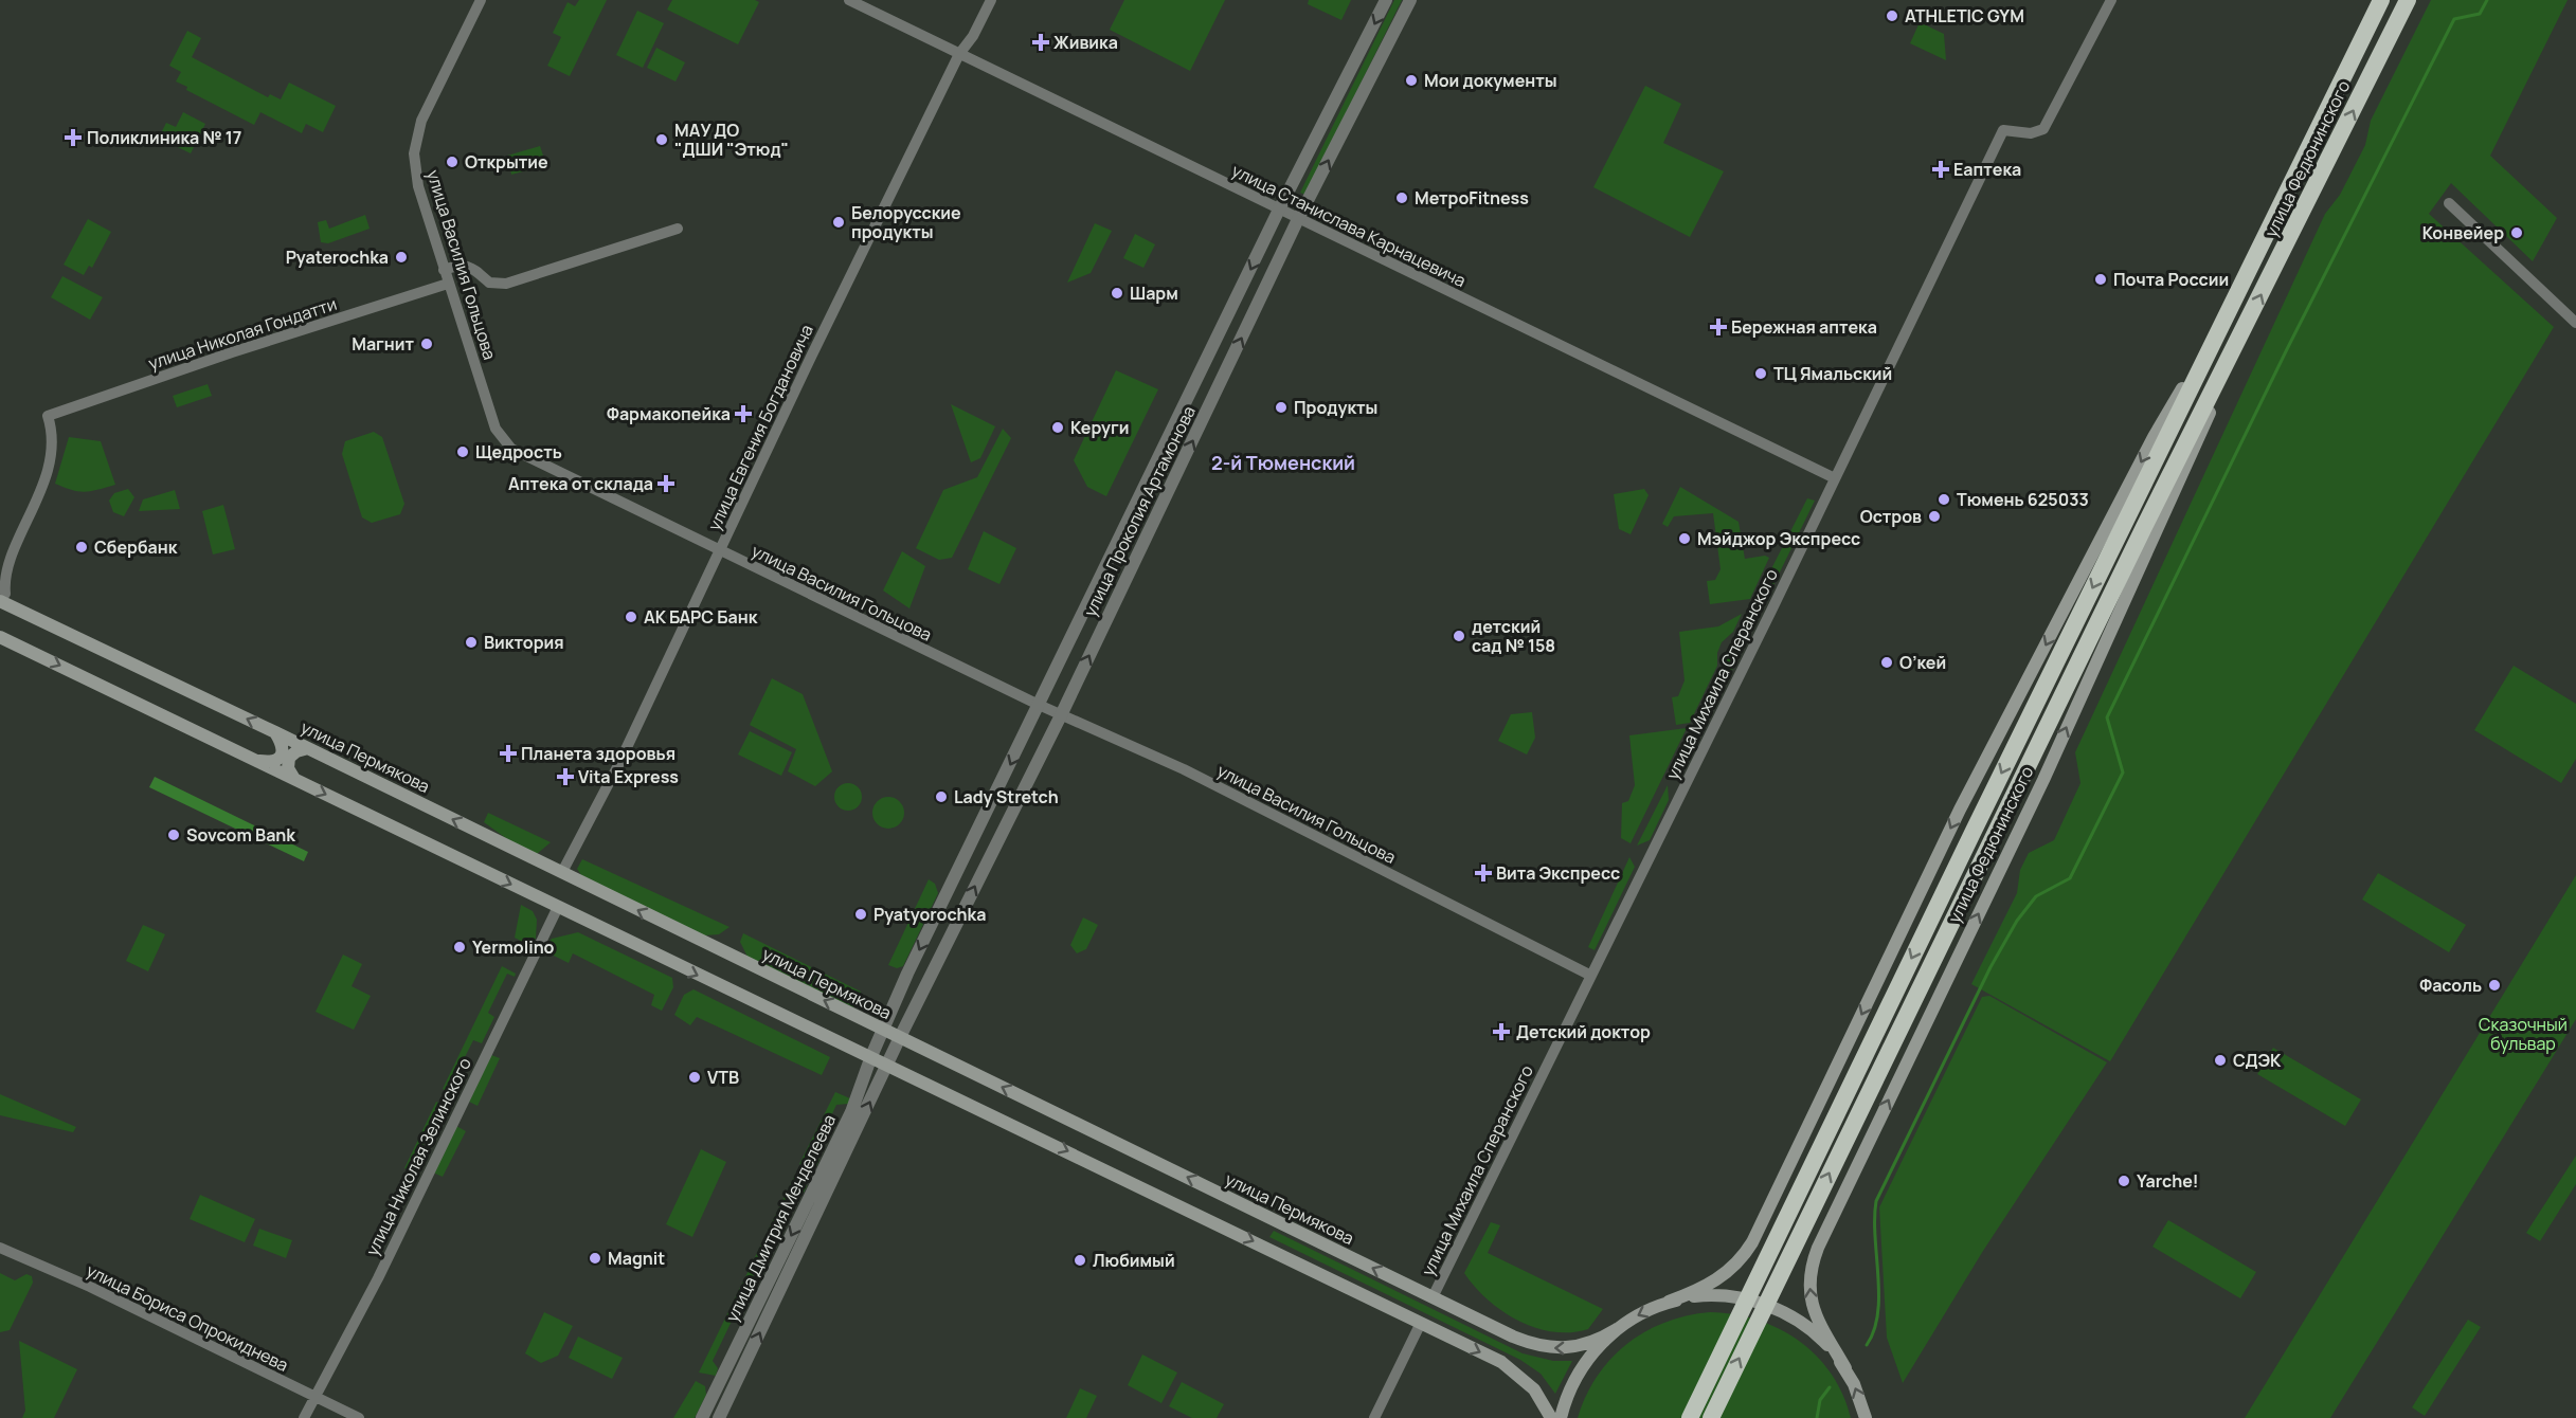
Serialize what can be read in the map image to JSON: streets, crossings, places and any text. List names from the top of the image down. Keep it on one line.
{"streets":{"highway":["улица Федюнинского"],"main road":["улица Пермякова"],"street":["улица Станислава Карнацевича","улица Василия Гольцова","улица Николая Гондатти","улица Евгения Богдановича","улица Прокопия Артамонова","улица Михаила Сперанского","улица Николая Зелинского","улица Дмитрия Менделеева","улица Бориса Опрокиднева"]},"crossings":[["улица Станислава Карнацевича","улица Евгения Богдановича"],["улица Станислава Карнацевича","улица Прокопия Артамонова"],["улица Станислава Карнацевича","улица Михаила Сперанского"],["улица Василия Гольцова","улица Николая Гондатти"],["улица Василия Гольцова","улица Евгения Богдановича"],["улица Василия Гольцова","улица Прокопия Артамонова"],["улица Василия Гольцова","улица Михаила Сперанского"],["улица Евгения Богдановича","улица Пермякова"],["улица Прокопия Артамонова","улица Пермякова"],["улица Прокопия Артамонова","улица Дмитрия Менделеева"],["улица Михаила Сперанского","улица Пермякова"],["улица Пермякова","улица Дмитрия Менделеева"],["улица Николая Зелинского","улица Бориса Опрокиднева"]],"districts":["2-й Тюменский"],"parks":["Сказочный бульвар"],"places":{"other":["ATHLETIC GYM","Мои документы","МАУ ДО \"ДШИ \"Этюд\"","Открытие","МетроFitness","Белорусские продукты","Конвейер","Pyaterochka","Почта России","Шарм","Магнит","ТЦ Ямальский","Продукты","Керуги","Щедрость","Тюмень 625033","Остров","Мэйджор Экспресс","Сбербанк","АК БАРС Банк","детский сад № 158","Виктория","О’кей","Lady Stretch","Sovcom Bank","Pyatyorochka","Yermolino","Фасоль","СДЭК","VTB","Yarche!","Magnit","Любимый"],"health":["Живика","Поликлиника № 17","Еаптека","Бережная аптека","Фармакопейка","Аптека от склада","Планета здоровья","Vita Express","Вита Экспресс","Детский доктор"]}}
